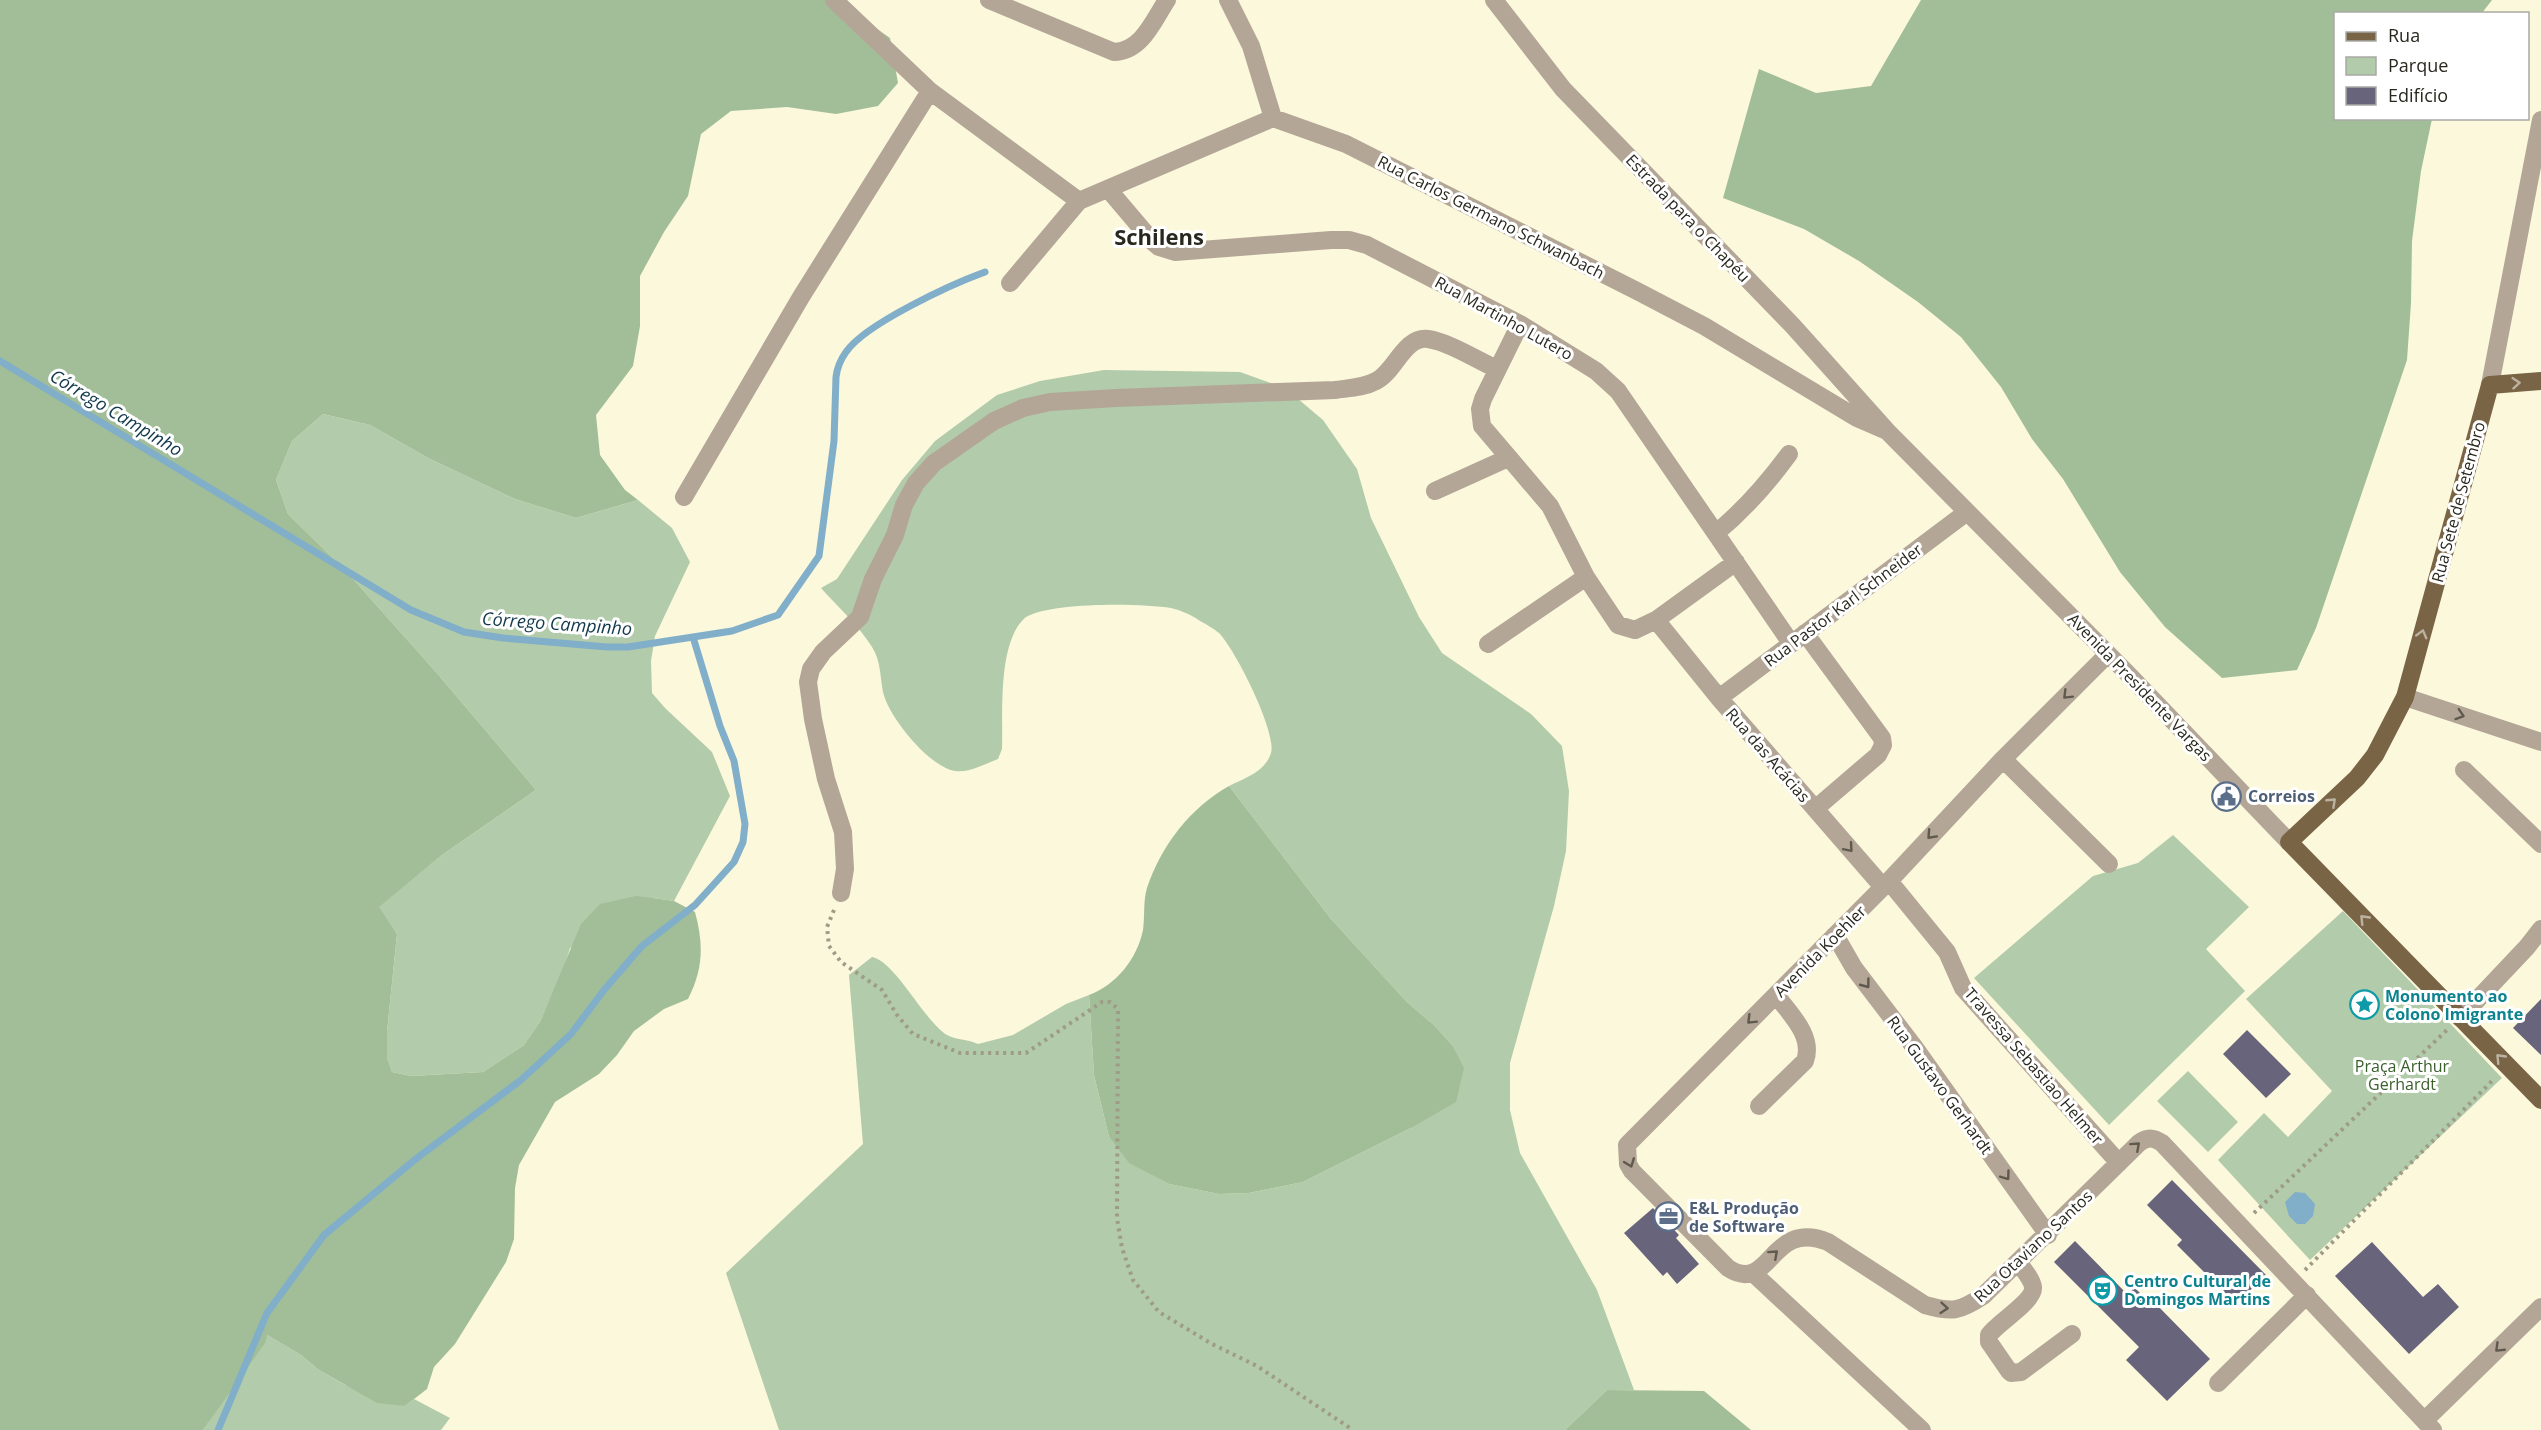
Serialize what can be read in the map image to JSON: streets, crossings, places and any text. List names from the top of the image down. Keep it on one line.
{"streets":{"main road":["Rua Sete de Setembro","Avenida Presidente Vargas"],"street":["Rua Carlos Germano Schwanbach","Estrada para o Chapéu","Rua Martinho Lutero","Rua Pastor Karl Schneider","Rua das Acácias","Avenida Koehler","Travessa Sebastiao Helmer","Rua Gustavo Gerhardt","Rua Otaviano Santos"]},"crossings":[["Rua Carlos Germano Schwanbach","Estrada para o Chapéu"],["Rua Carlos Germano Schwanbach","Avenida Presidente Vargas"],["Estrada para o Chapéu","Avenida Presidente Vargas"],["Rua Martinho Lutero","Rua Pastor Karl Schneider"],["Rua Martinho Lutero","Rua das Acácias"],["Rua Sete de Setembro","Avenida Presidente Vargas"],["Rua Pastor Karl Schneider","Avenida Presidente Vargas"],["Rua Pastor Karl Schneider","Rua das Acácias"],["Avenida Presidente Vargas","Avenida Koehler"],["Rua das Acácias","Avenida Koehler"],["Rua das Acácias","Travessa Sebastiao Helmer"],["Avenida Koehler","Travessa Sebastiao Helmer"],["Avenida Koehler","Rua Gustavo Gerhardt"],["Avenida Koehler","Rua Otaviano Santos"],["Travessa Sebastiao Helmer","Rua Otaviano Santos"],["Rua Gustavo Gerhardt","Rua Otaviano Santos"]],"one_way":["Rua Sete de Setembro","Rua Gustavo Gerhardt","Rua Otaviano Santos"],"districts":["Schilens"],"water":["Córrego Campinho"],"parks":["Praça Arthur Gerhardt"],"places":{"public building":["Correios"],"place":["Monumento ao Colono Imigrante"],"office":["E&L Produção de Software"],"theatre":["Centro Cultural de Domingos Martins"]},"legend":["Rua","Parque","Edifício"]}
